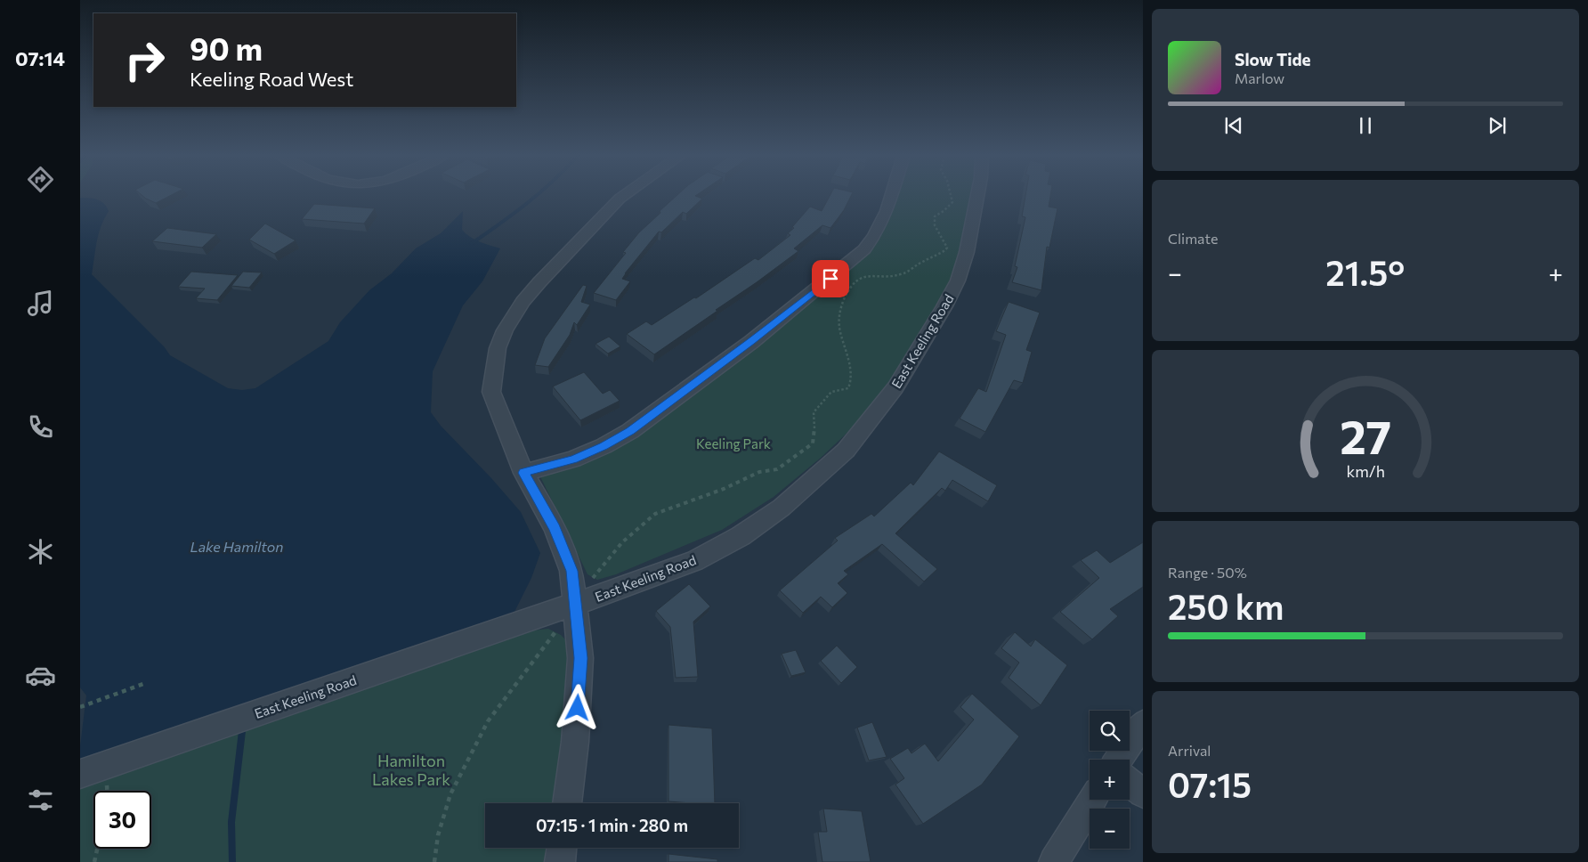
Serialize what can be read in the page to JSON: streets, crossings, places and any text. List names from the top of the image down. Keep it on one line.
{"streets":{"street":["East Keeling Road"]},"water":["Lake Hamilton"],"parks":["Keeling Park","Hamilton Lakes Park"],"page":{"tabs":"07:14","turn":["90 m","Keeling Road West"],"song":["Slow Tide","Marlow"],"tile":["Climate",["Range · 50%","250 km"],["Arrival","07:15"]],"heat":["−","21.5°","+"],"map_buttons":["+","−"],"limit":"30","trip":"07:15 · 1 min · 280 m","gauge":["27","km/h"]}}
